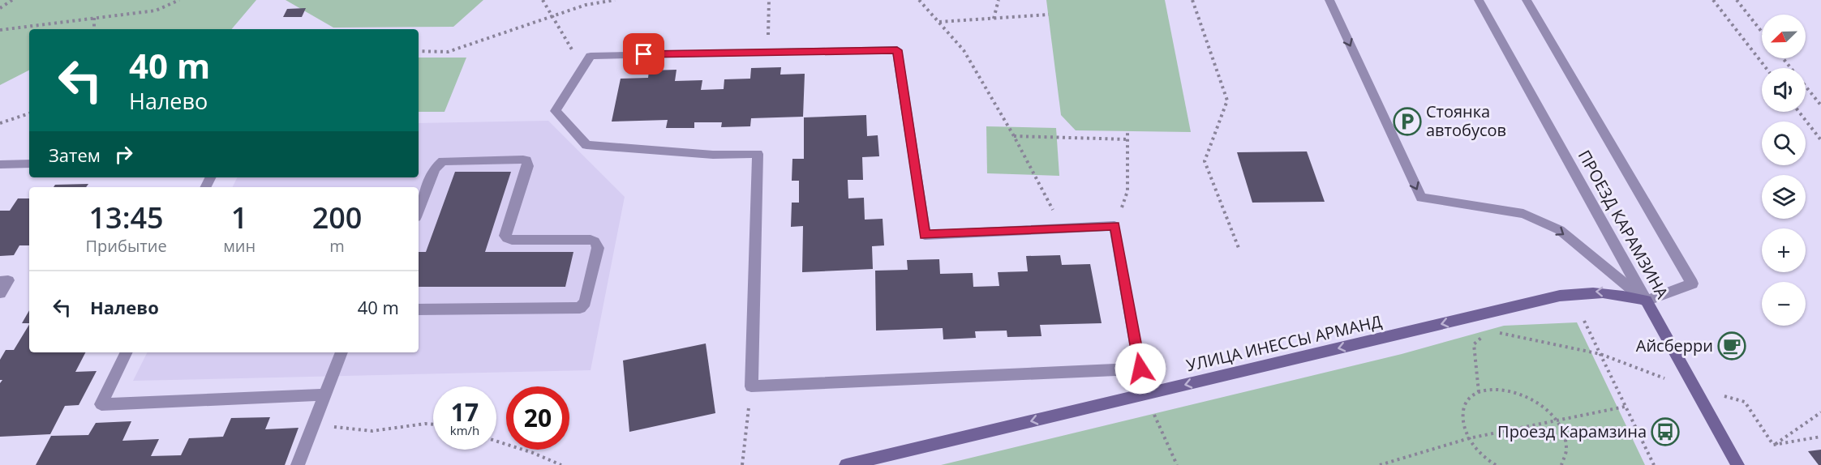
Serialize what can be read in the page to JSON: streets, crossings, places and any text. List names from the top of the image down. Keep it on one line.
{"streets":{"street":["ПРОЕЗД КАРАМЗИНА","УЛИЦА ИНЕССЫ АРМАНД"]},"crossings":[["ПРОЕЗД КАРАМЗИНА","УЛИЦА ИНЕССЫ АРМАНД"]],"places":{"parking":["Стоянка автобусов"],"cafe":["Айсберри"],"bus stop":["Проезд Карамзина"]},"north":"bottom left","page":{"map_buttons":["+","−"],"turn":["40 m","Налево"],"then":"Затем","eta":["13:45","Прибытие","1","мин","200","m"],"list":[{"name":"Налево","value":"40 m"}],"speed":"17 km/h","limit":"20"}}
